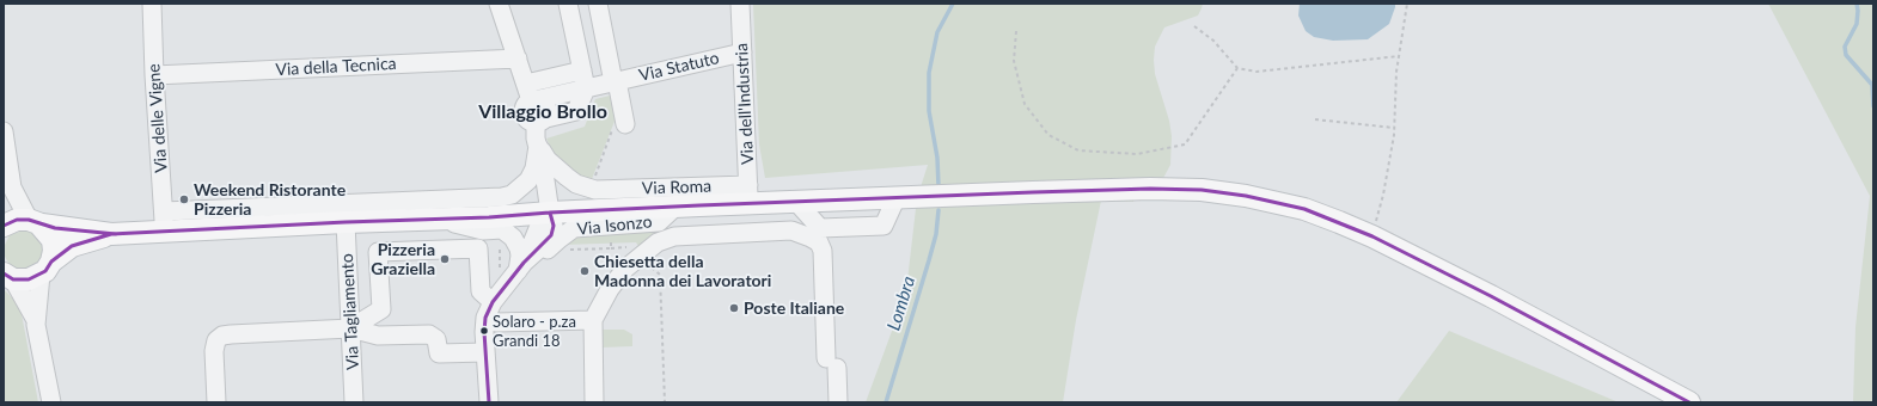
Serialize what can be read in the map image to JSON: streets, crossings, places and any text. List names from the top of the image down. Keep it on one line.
{"streets":{"main road":["Via Roma"],"street":["Via della Tecnica","Via Statuto","Via dell'Industria","Via delle Vigne","Via Isonzo","Via Tagliamento"]},"crossings":[["Via della Tecnica","Via delle Vigne"],["Via Statuto","Via dell'Industria"],["Via dell'Industria","Via Roma"],["Via delle Vigne","Via Roma"],["Via Roma","Via Isonzo"],["Via Roma","Via Tagliamento"]],"districts":["Villaggio Brollo"],"water":["Lombra"],"places":["Weekend Ristorante Pizzeria","Pizzeria Graziella","Chiesetta della Madonna dei Lavoratori","Poste Italiane","Solaro - p.za Grandi 18"]}
